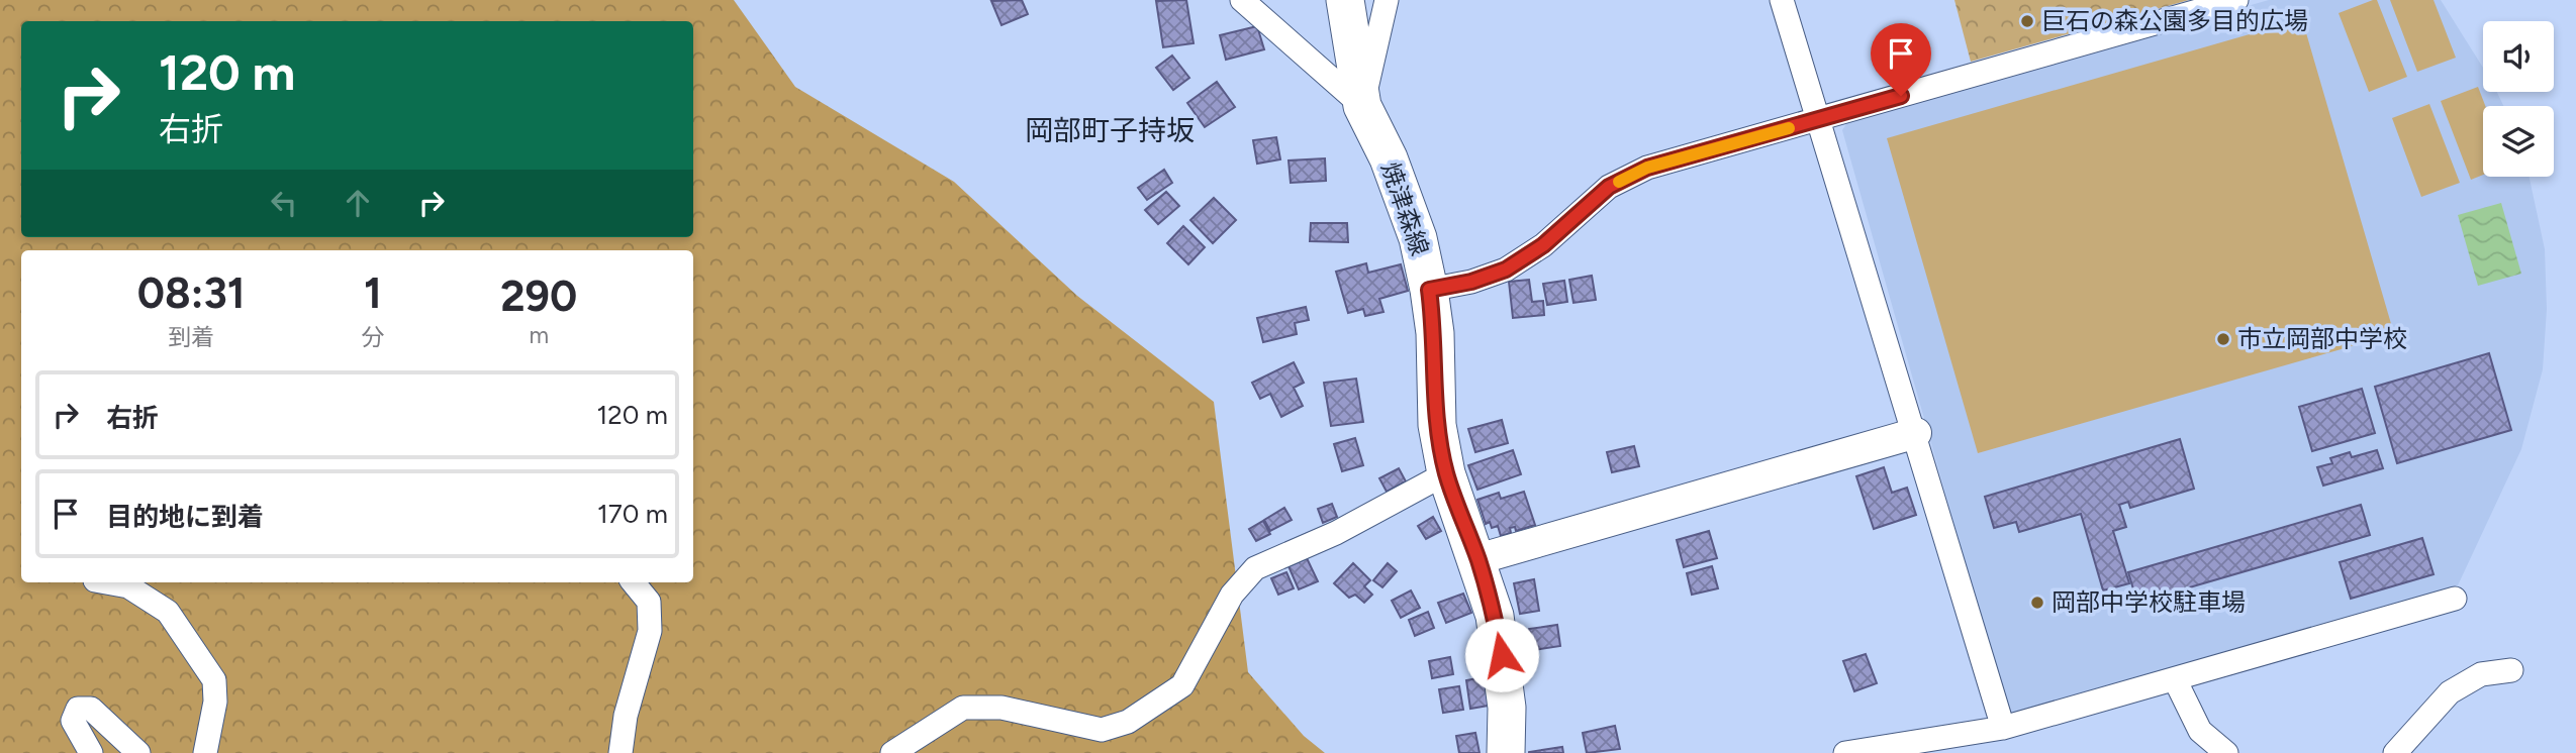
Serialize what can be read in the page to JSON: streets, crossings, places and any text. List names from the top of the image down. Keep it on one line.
{"streets":{"main road":["焼津森線"]},"districts":["岡部町子持坂"],"places":["巨石の森公園多目的広場","市立岡部中学校","岡部中学校駐車場"],"page":{"turn":["120 m","右折"],"eta":["08:31","到着","1","分","290","m"],"list":[{"name":"右折","value":"120 m"},{"name":"目的地に到着","value":"170 m"}]}}
